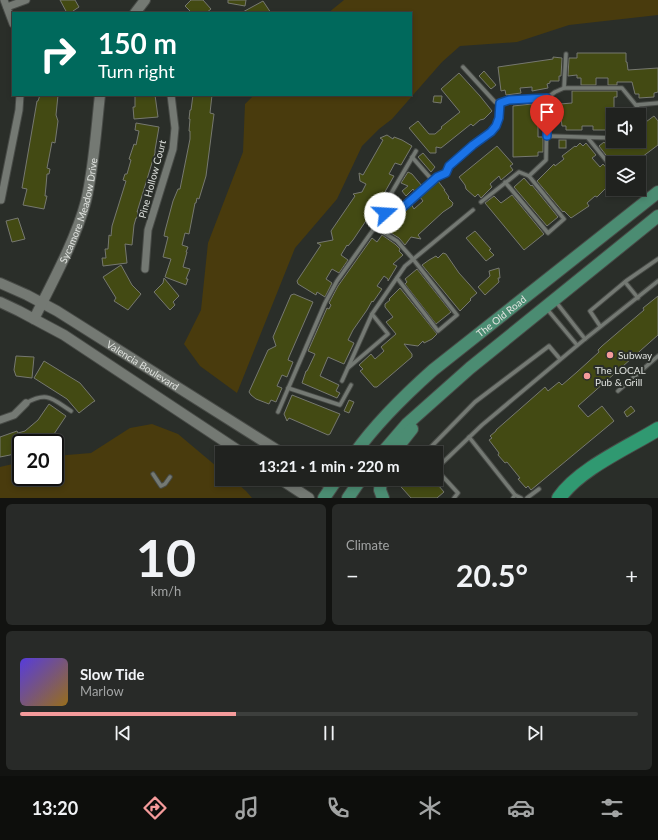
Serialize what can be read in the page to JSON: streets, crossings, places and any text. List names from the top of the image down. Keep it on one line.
{"streets":{"main road":["The Old Road"],"street":["Pine Hollow Court","Sycamore Meadow Drive","Valencia Boulevard"]},"crossings":[["Sycamore Meadow Drive","Valencia Boulevard"]],"places":["Subway","The LOCAL Pub & Grill"],"page":{"turn":["150 m","Turn right"],"limit":"20","trip":"13:21 · 1 min · 220 m","tile":[["10","km/h"],"Climate"],"heat":["−","20.5°","+"],"song":["Slow Tide","Marlow"],"tabs":"13:20"}}
